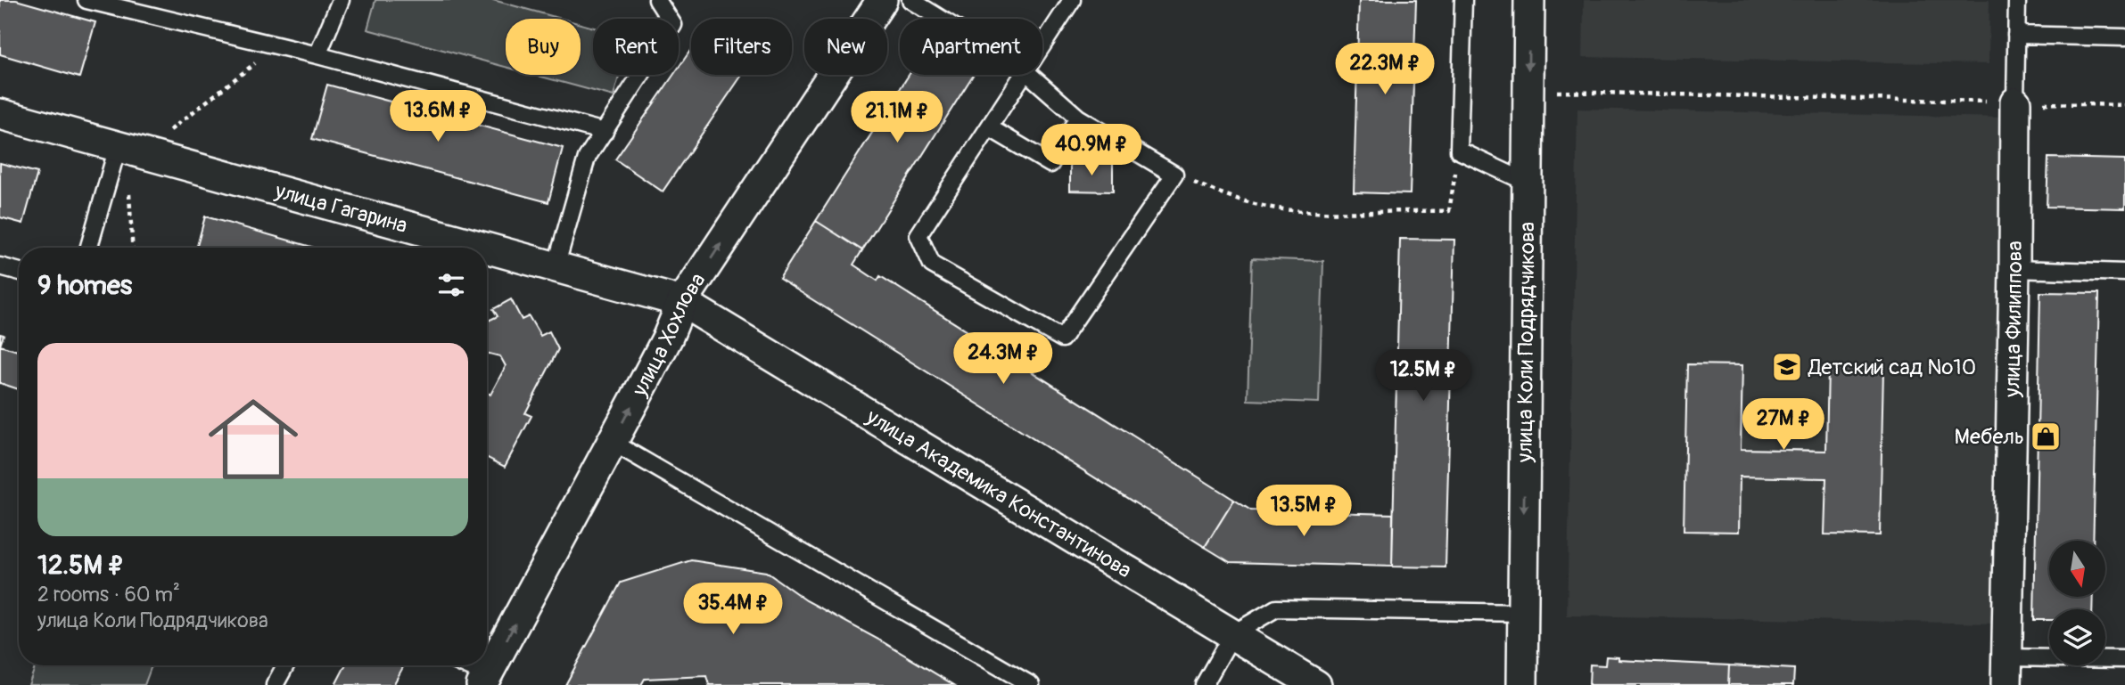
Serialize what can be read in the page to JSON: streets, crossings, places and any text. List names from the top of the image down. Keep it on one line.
{"streets":{"street":["улица Гагарина","улица Филиппова","улица Хохлова","улица Коли Подрядчикова","улица Академика Константинова"]},"crossings":[["улица Гагарина","улица Хохлова"],["улица Гагарина","улица Академика Константинова"],["улица Хохлова","улица Академика Константинова"]],"one_way":["улица Хохлова","улица Коли Подрядчикова"],"places":{"school or university":["Детский сад №10"],"shop":["Мебель"]},"north":"bottom","page":{"chip":["Buy","Rent","Filters","New","Apartment"],"price":["22.3M ₽","13.6M ₽","21.1M ₽","40.9M ₽","24.3M ₽","12.5M ₽","27M ₽","13.5M ₽","35.4M ₽"],"heading":"9 homes","list":[{"name":"12.5M ₽","note":"2 rooms · 60 m² · улица Коли Подрядчикова"}]}}
